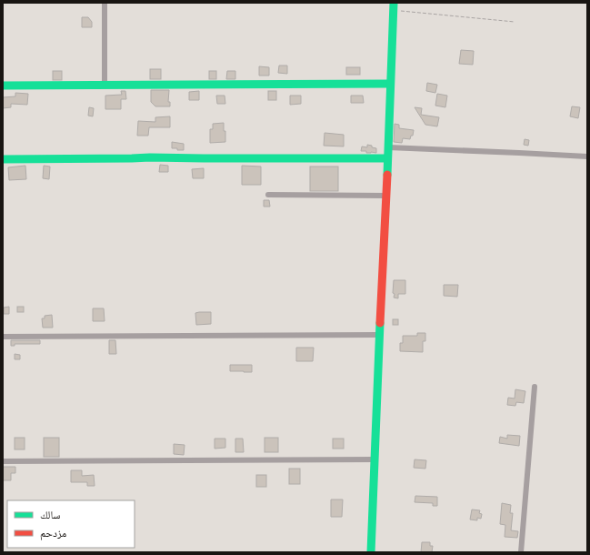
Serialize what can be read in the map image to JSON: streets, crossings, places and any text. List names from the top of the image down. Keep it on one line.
{"legend":["سالك","مزدحم"]}
